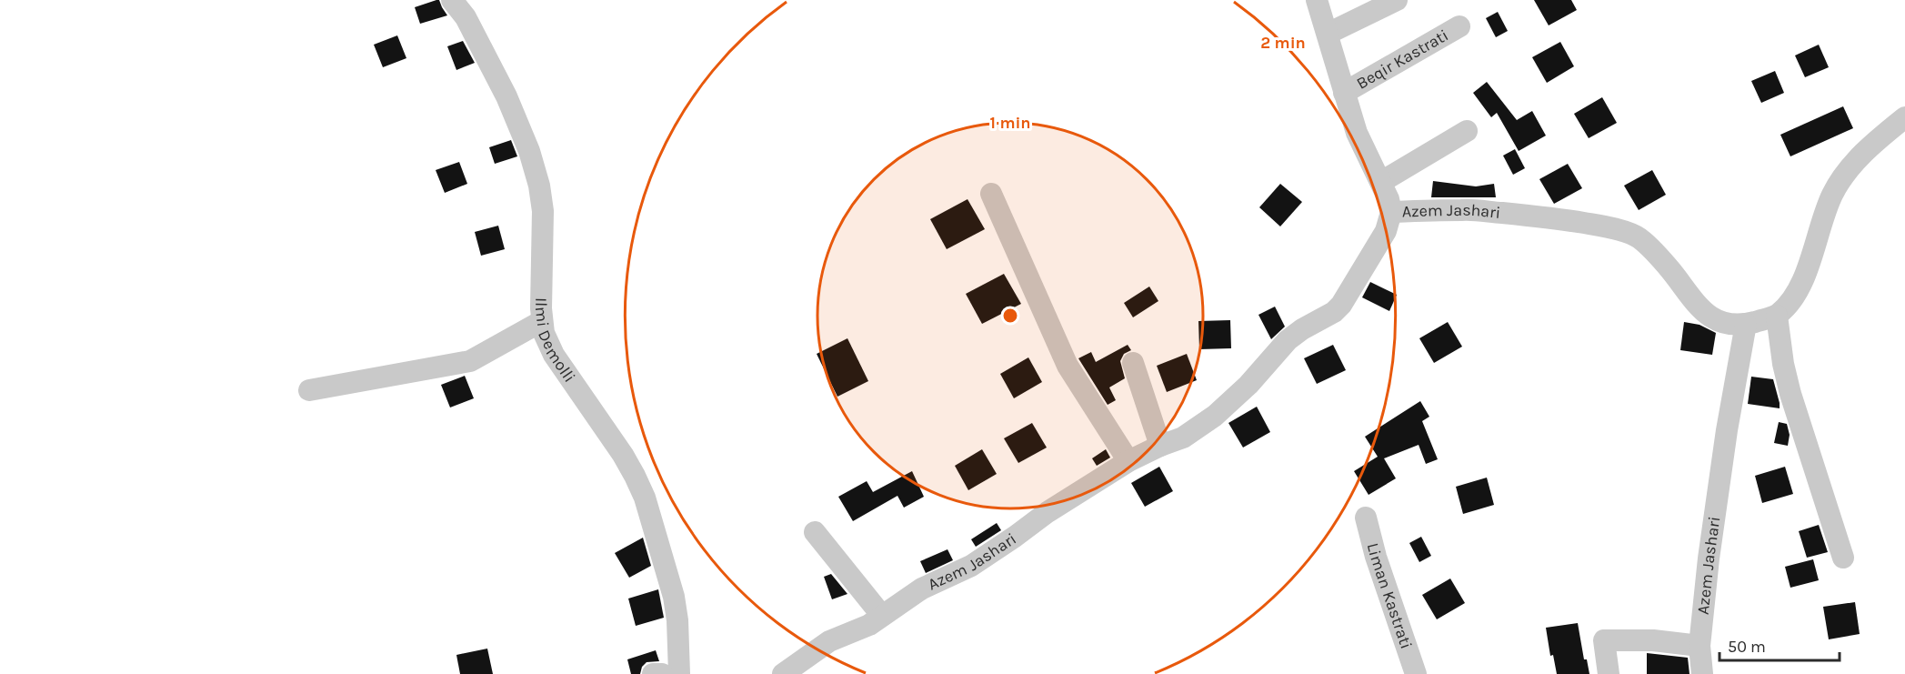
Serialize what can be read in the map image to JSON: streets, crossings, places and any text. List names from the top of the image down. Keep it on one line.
{"streets":{"street":["Beqir Kastrati","Azem Jashari","Ilmi Demolli","Liman Kastrati"]},"crossings":[["Beqir Kastrati","Azem Jashari"]],"scale_bar":"50 m","rings":["2 min","1 min"]}
